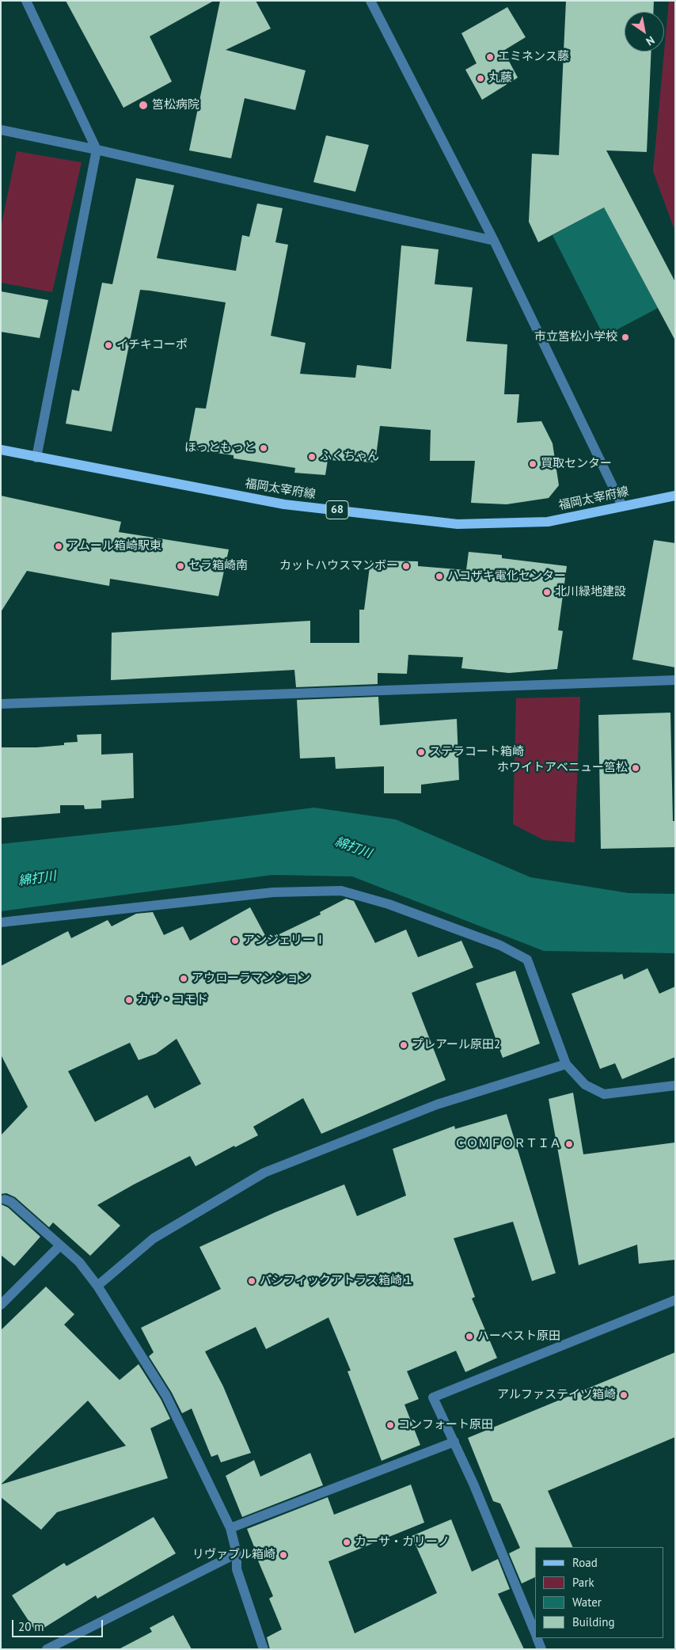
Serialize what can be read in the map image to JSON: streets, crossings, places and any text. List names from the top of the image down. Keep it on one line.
{"streets":{"main road":["福岡太宰府線","68"]},"water":["綿打川"],"places":["エミネンス藤","丸藤","筥松病院","市立筥松小学校","イチキコーポ","ほっともっと","ふくちゃん","買取センター","アムール箱崎駅東","セラ箱崎南","カットハウスマンボー","ハコザキ電化センター","北川緑地建設","ステラコート箱崎","ホワイトアベニュー筥松","アンジェリーⅠ","アウローラマンション","カサ・コモド","プレアール原田2","ＣＯＭＦＯＲＴＩＡ","パシフィックアトラス箱崎１","ハーベスト原田","アルファステイツ箱崎","コンフォート原田","カーサ・カリーノ","リヴァブル箱崎"],"legend":["Road","Park","Water","Building"],"scale_bar":"20 m","north":"bottom right"}
